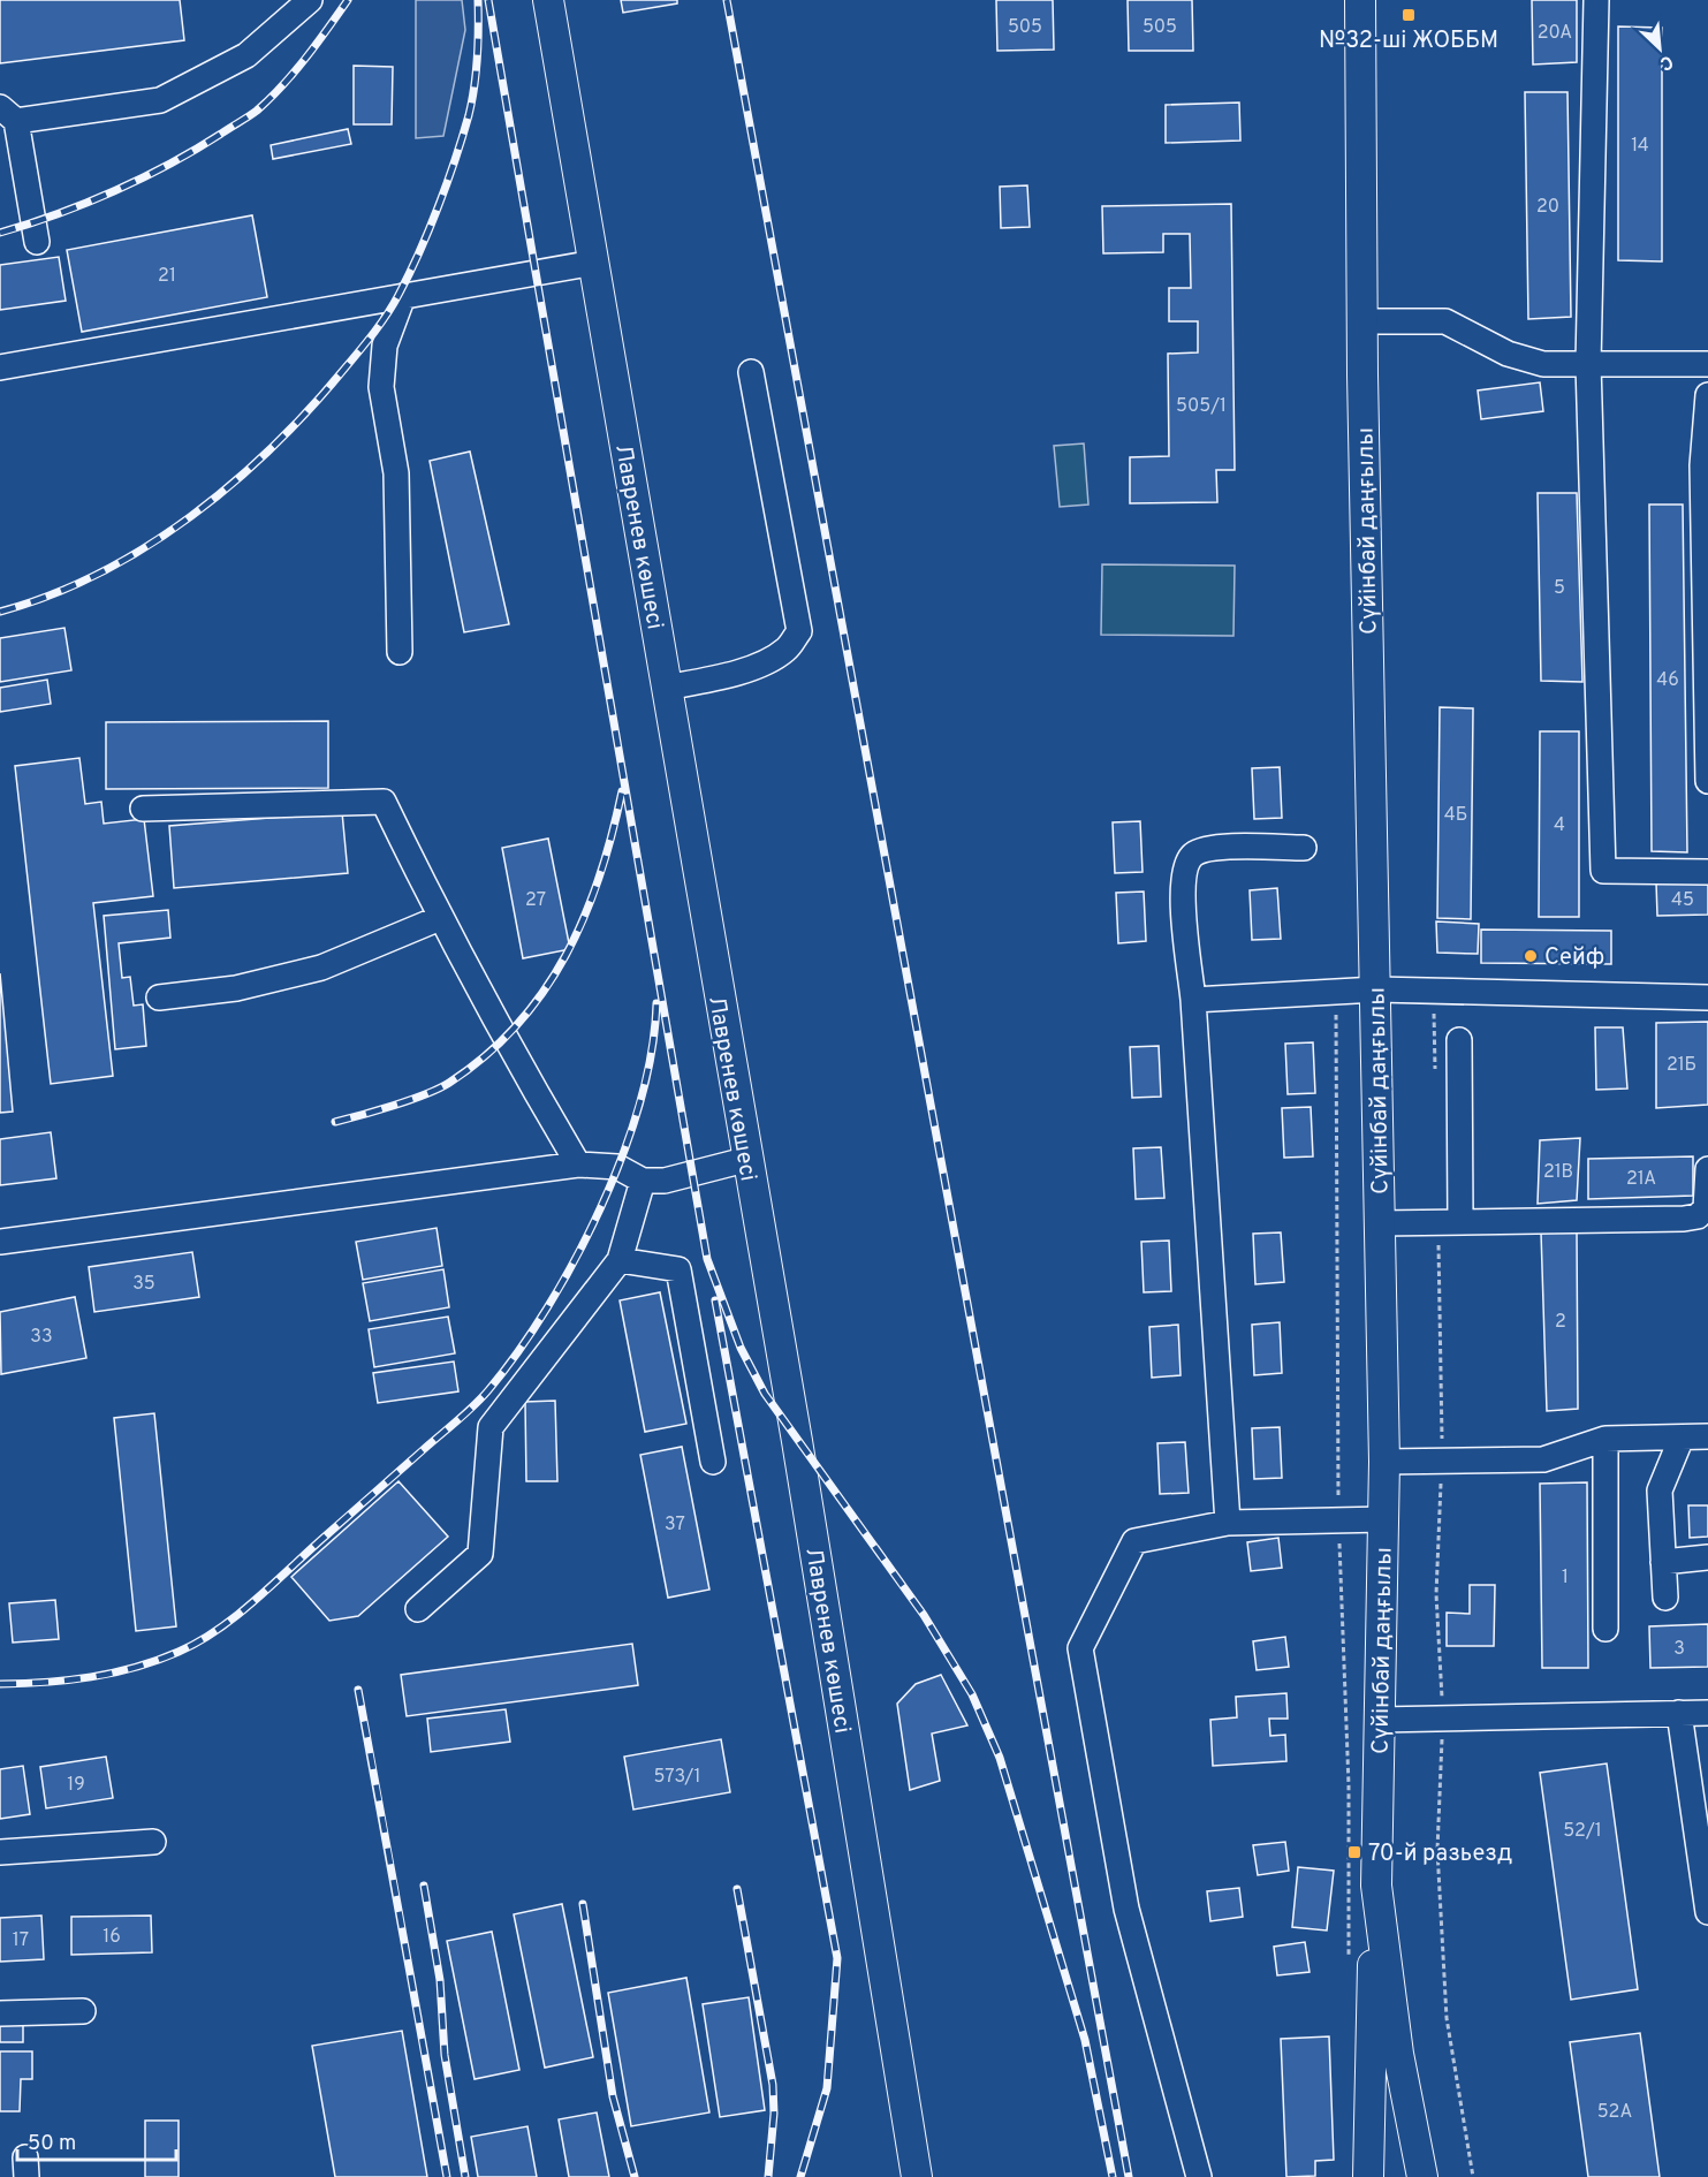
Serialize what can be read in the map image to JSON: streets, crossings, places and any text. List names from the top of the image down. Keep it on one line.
{"streets":{"main road":["Сүйінбай даңғылы","Лавренев көшесі"]},"places":{"transit":["№32-ші ЖОББМ","70-й разьезд"],"other":["Сейф"]},"house_numbers":["505","505","20А","14","20","21","505/1","5","46","4Б","4","27","45","21Б","21В","21А","35","2","33","37","1","3","573/1","19","52/1","16","17","52А"],"scale_bar":"50 m","north":"bottom right"}
